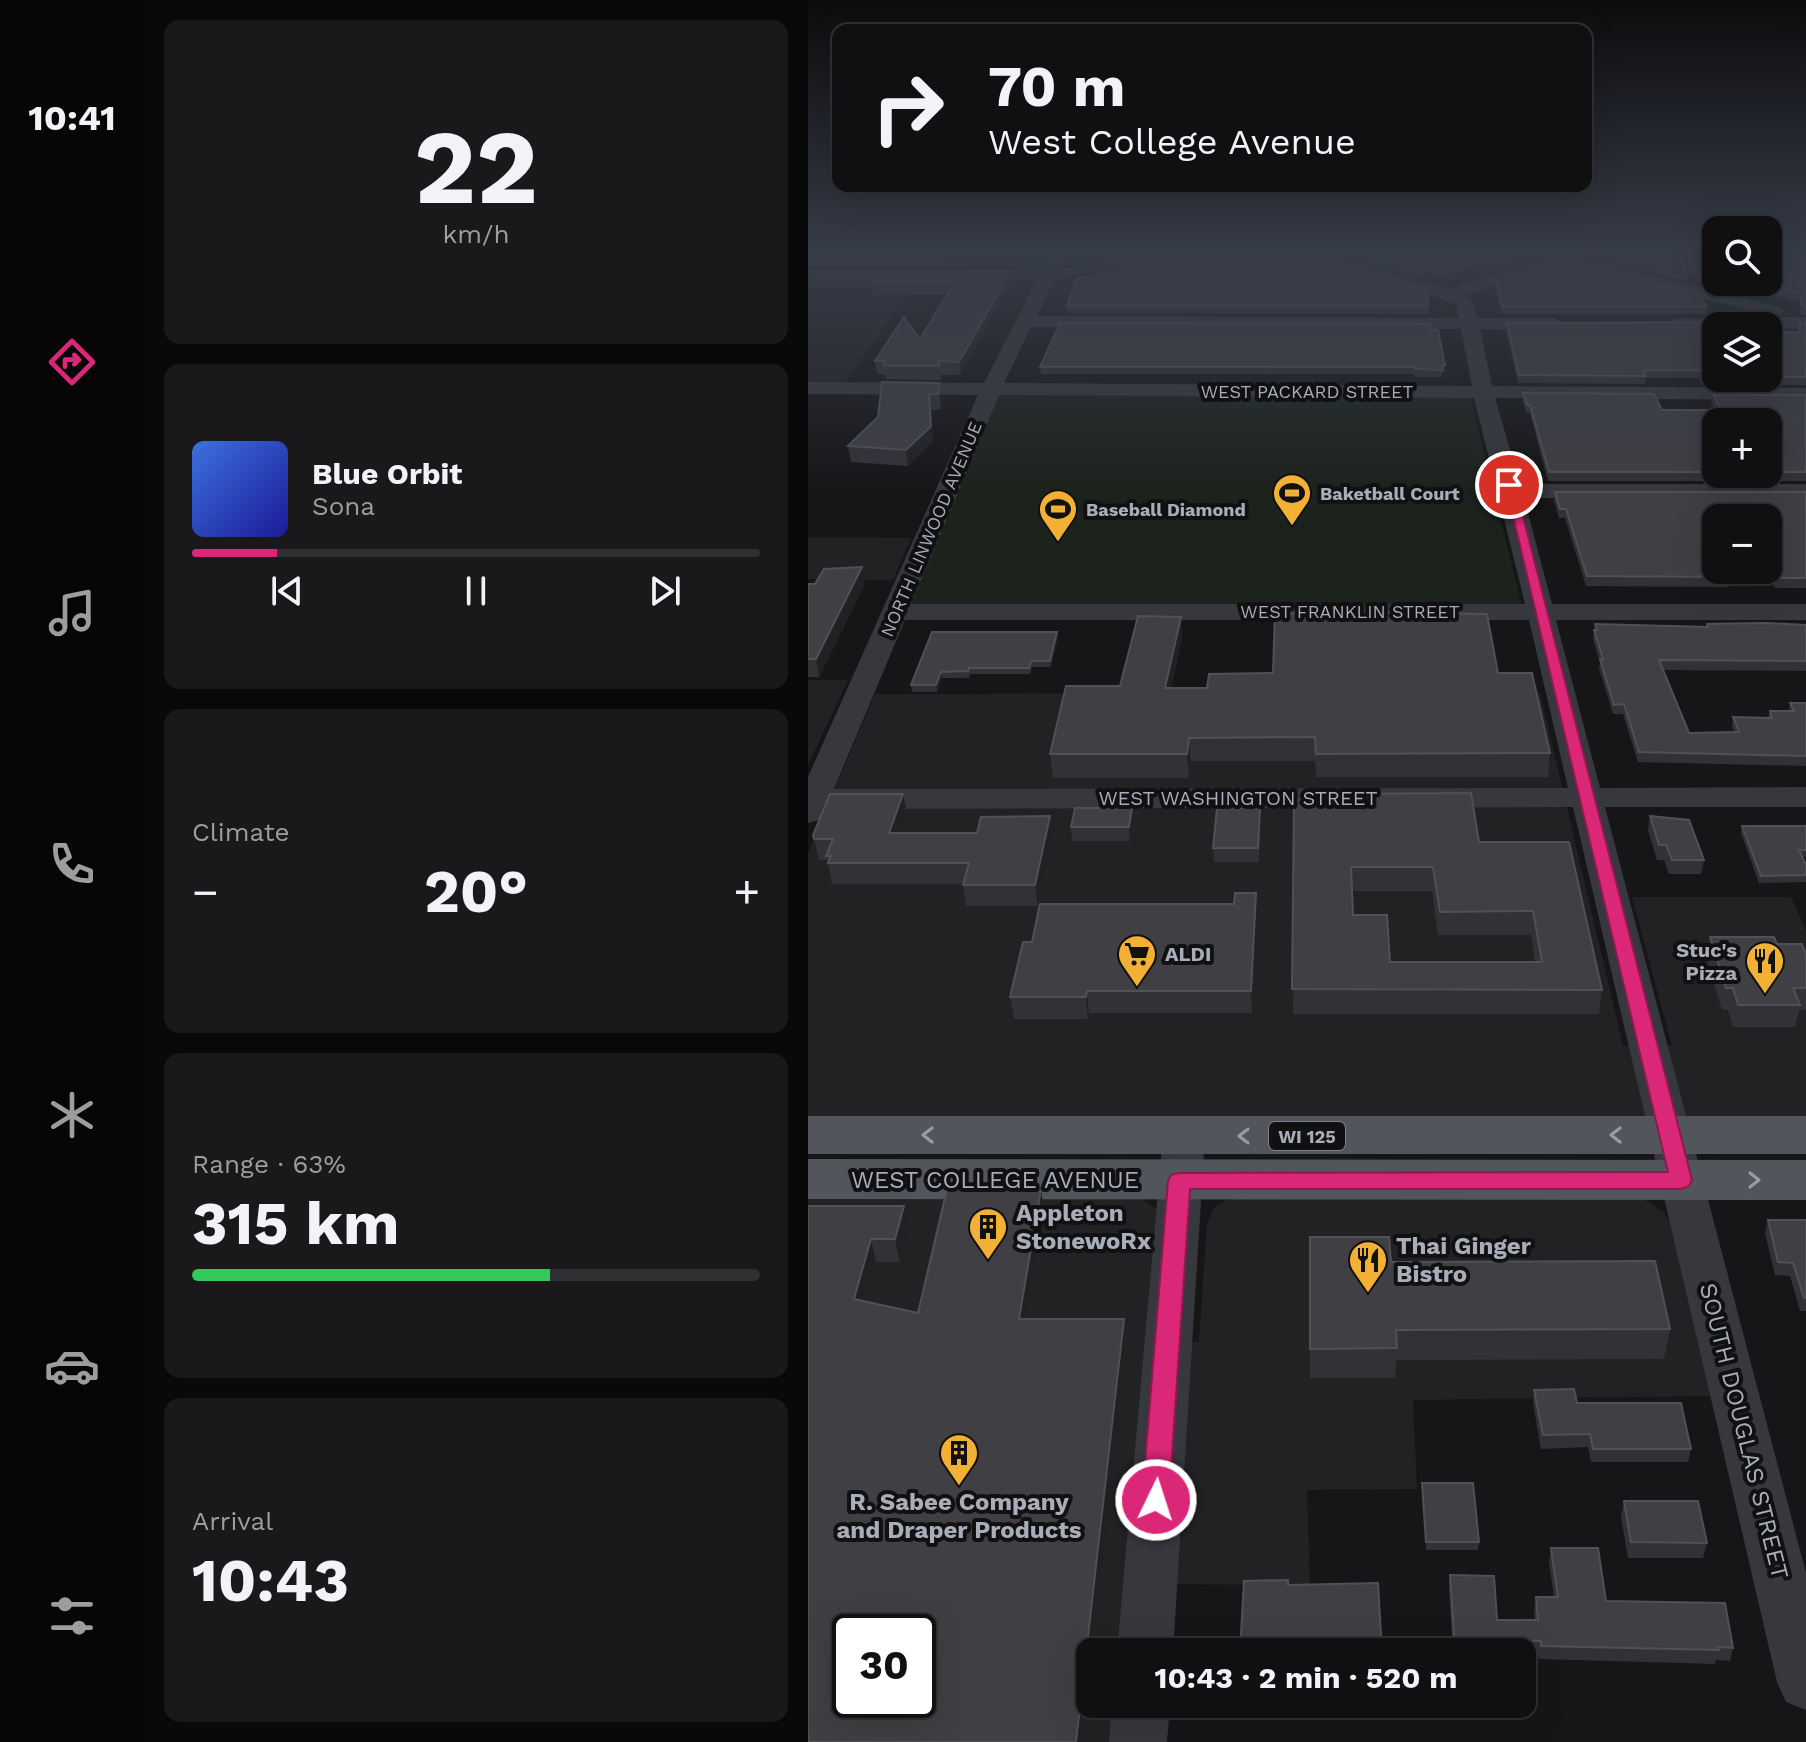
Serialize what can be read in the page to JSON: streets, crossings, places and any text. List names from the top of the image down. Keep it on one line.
{"streets":{"main road":["WEST COLLEGE AVENUE"],"street":["WEST PACKARD STREET","NORTH LINWOOD AVENUE","WEST FRANKLIN STREET","WEST WASHINGTON STREET","SOUTH DOUGLAS STREET"]},"crossings":[["WEST PACKARD STREET","NORTH LINWOOD AVENUE"],["WEST PACKARD STREET","SOUTH DOUGLAS STREET"],["NORTH LINWOOD AVENUE","WEST FRANKLIN STREET"],["NORTH LINWOOD AVENUE","WEST WASHINGTON STREET"],["WEST FRANKLIN STREET","SOUTH DOUGLAS STREET"],["WEST WASHINGTON STREET","SOUTH DOUGLAS STREET"],["WEST COLLEGE AVENUE","SOUTH DOUGLAS STREET"]],"places":{"sports":["Baketball Court","Baseball Diamond"],"supermarket":["ALDI"],"restaurant":["Stuc's Pizza","Thai Ginger Bistro"],"building":["Appleton StonewoRx","R. Sabee Company and Draper Products"]},"page":{"tabs":"10:41","tile":[["22","km/h"],"Climate",["Range · 63%","315 km"],["Arrival","10:43"]],"turn":["70 m","West College Avenue"],"map_buttons":["+","−"],"song":["Blue Orbit","Sona"],"heat":["−","20°","+"],"limit":"30","trip":"10:43 · 2 min · 520 m"}}
